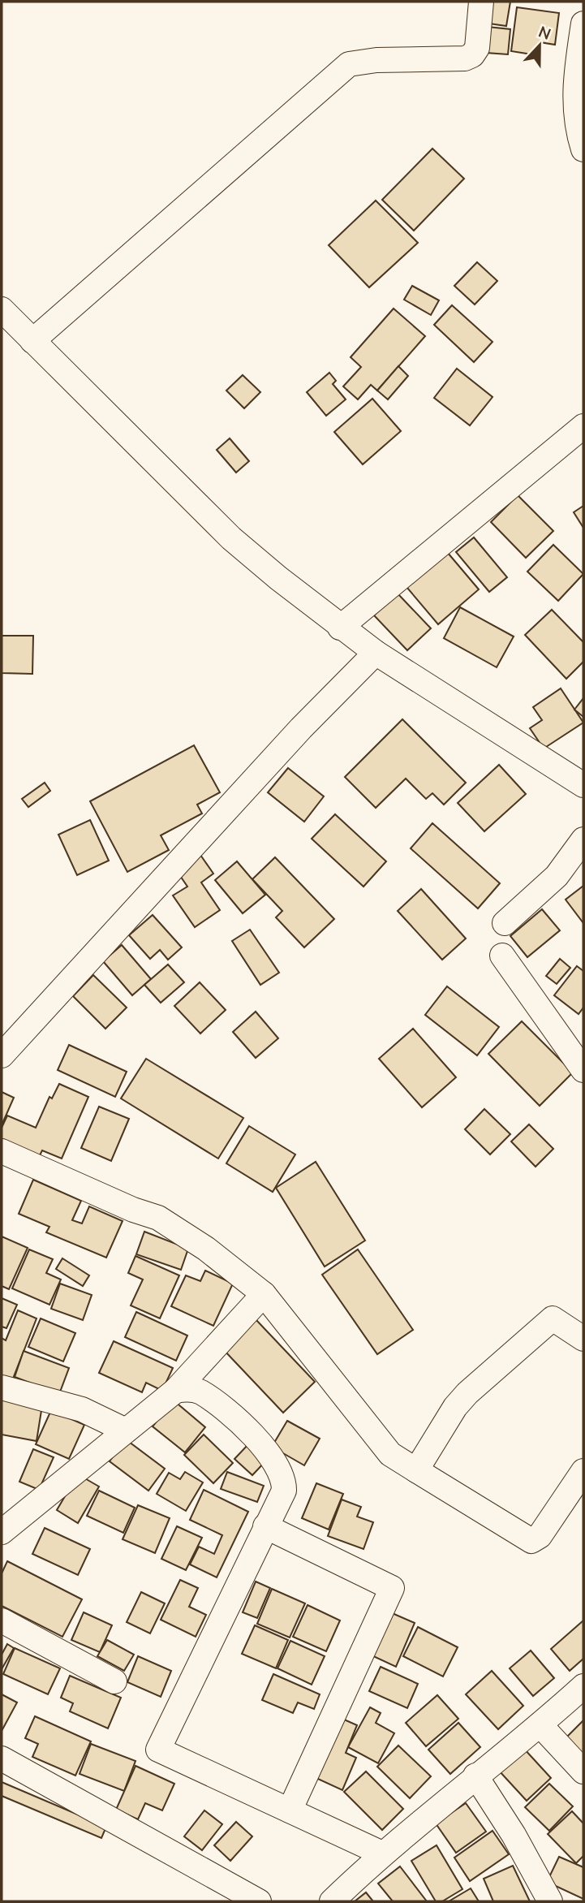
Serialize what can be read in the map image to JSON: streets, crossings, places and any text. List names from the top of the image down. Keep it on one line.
{"north":"top"}
